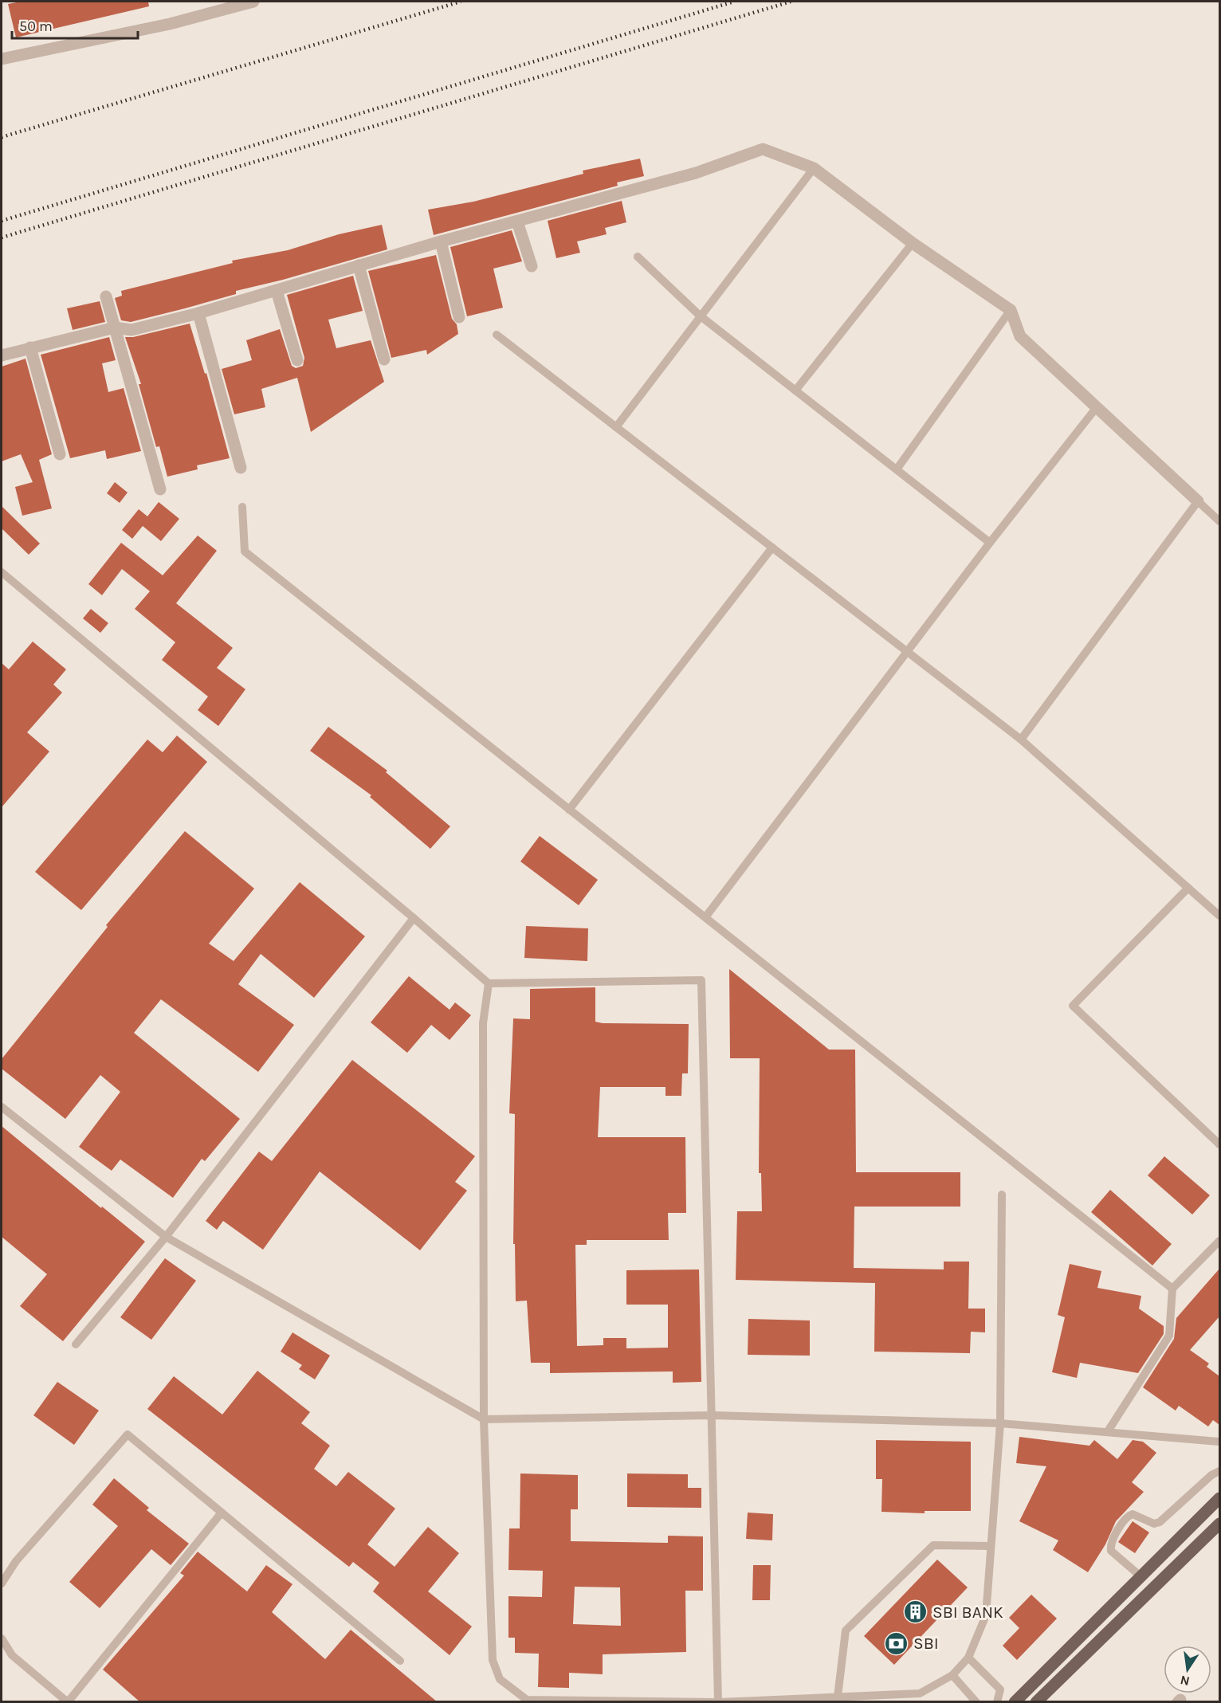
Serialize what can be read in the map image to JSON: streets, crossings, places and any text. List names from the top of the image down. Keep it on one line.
{"places":{"building":["SBI BANK"],"bank":["SBI"]},"scale_bar":"50 m","north":"bottom"}
